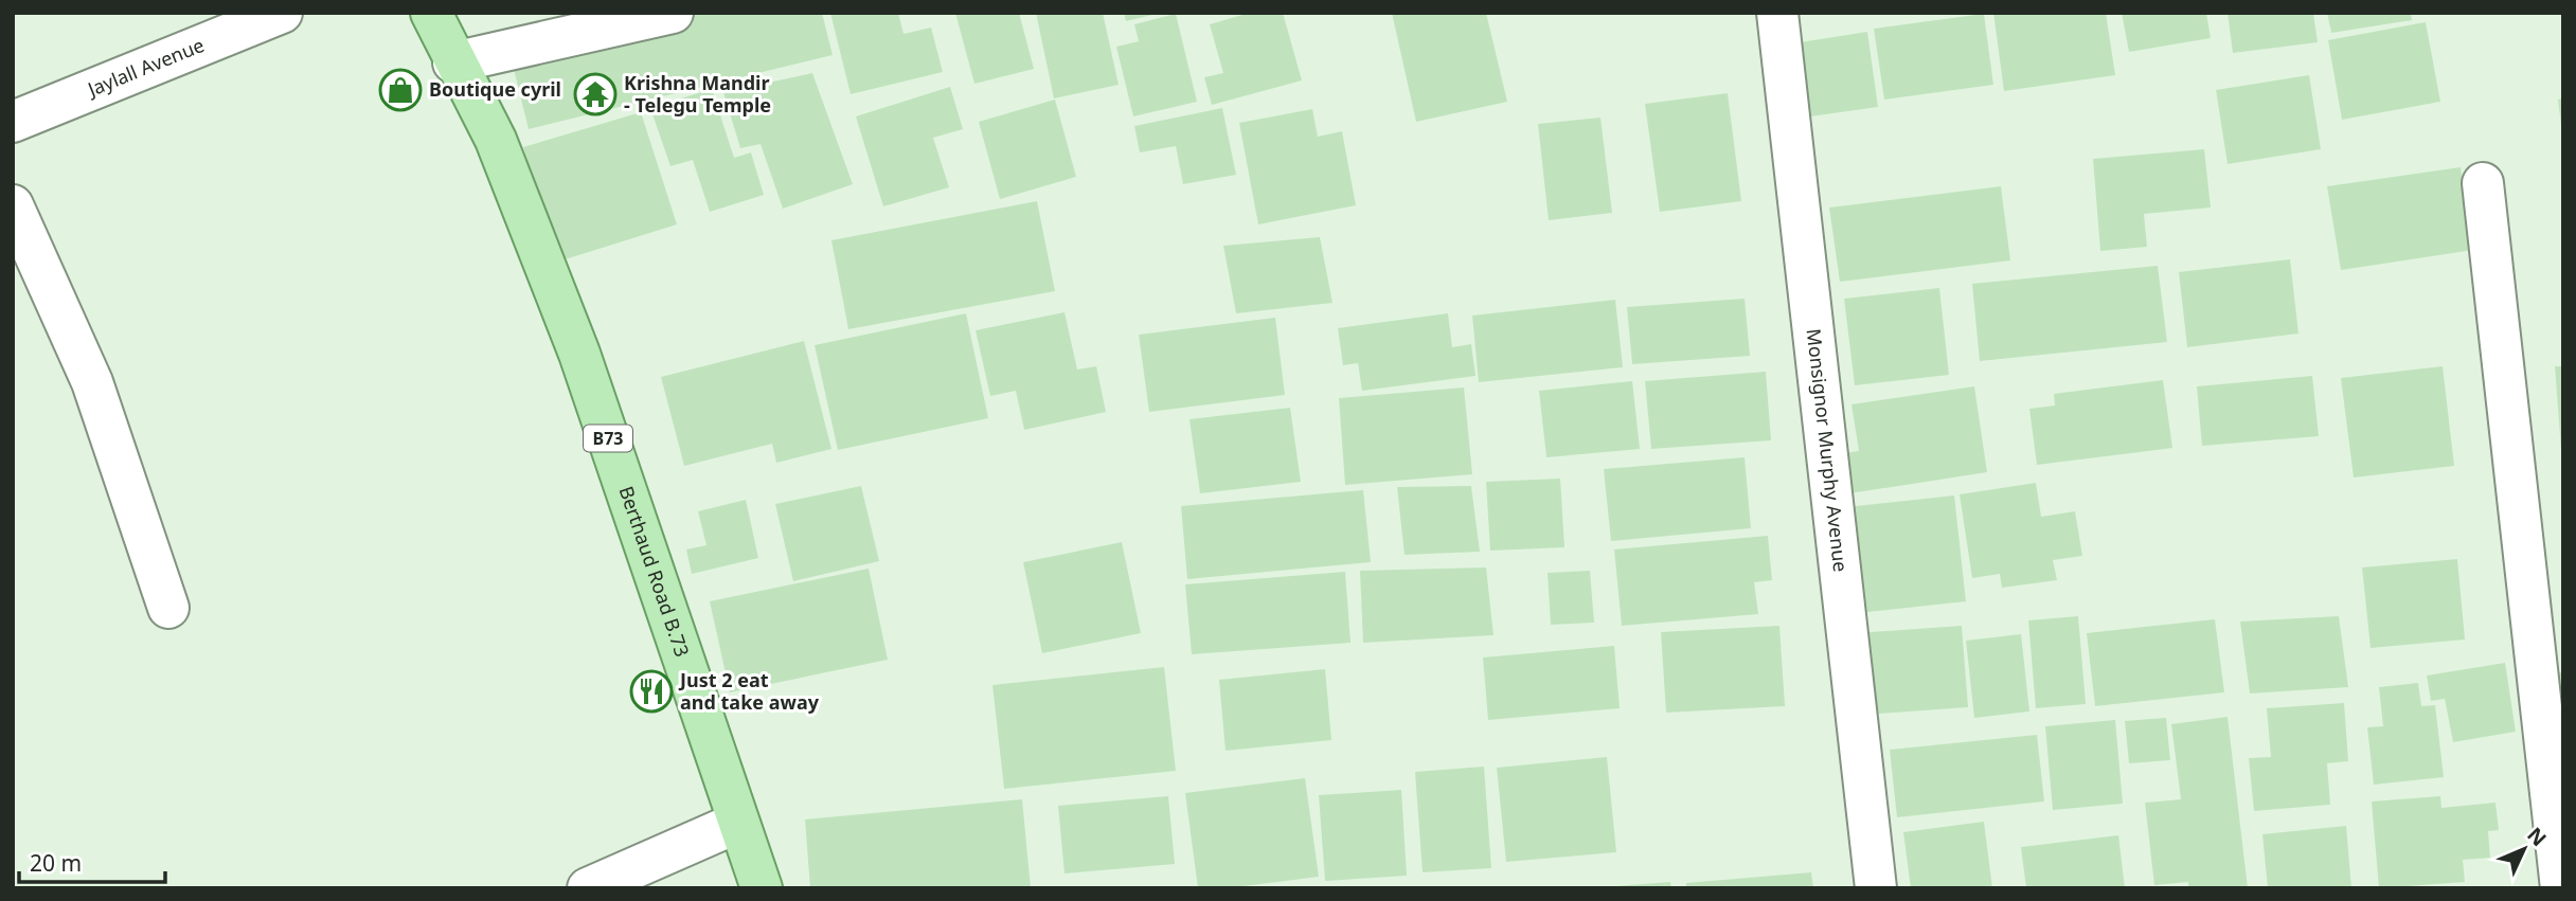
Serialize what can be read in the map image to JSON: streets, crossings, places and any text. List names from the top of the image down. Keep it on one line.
{"streets":{"main road":["B73","Berthaud Road B.73"],"street":["Jaylall Avenue","Monsignor Murphy Avenue"]},"places":{"shop":["Boutique cyril"],"temple":["Krishna Mandir - Telegu Temple"],"restaurant":["Just 2 eat and take away"]},"scale_bar":"20 m","north":"top right"}
